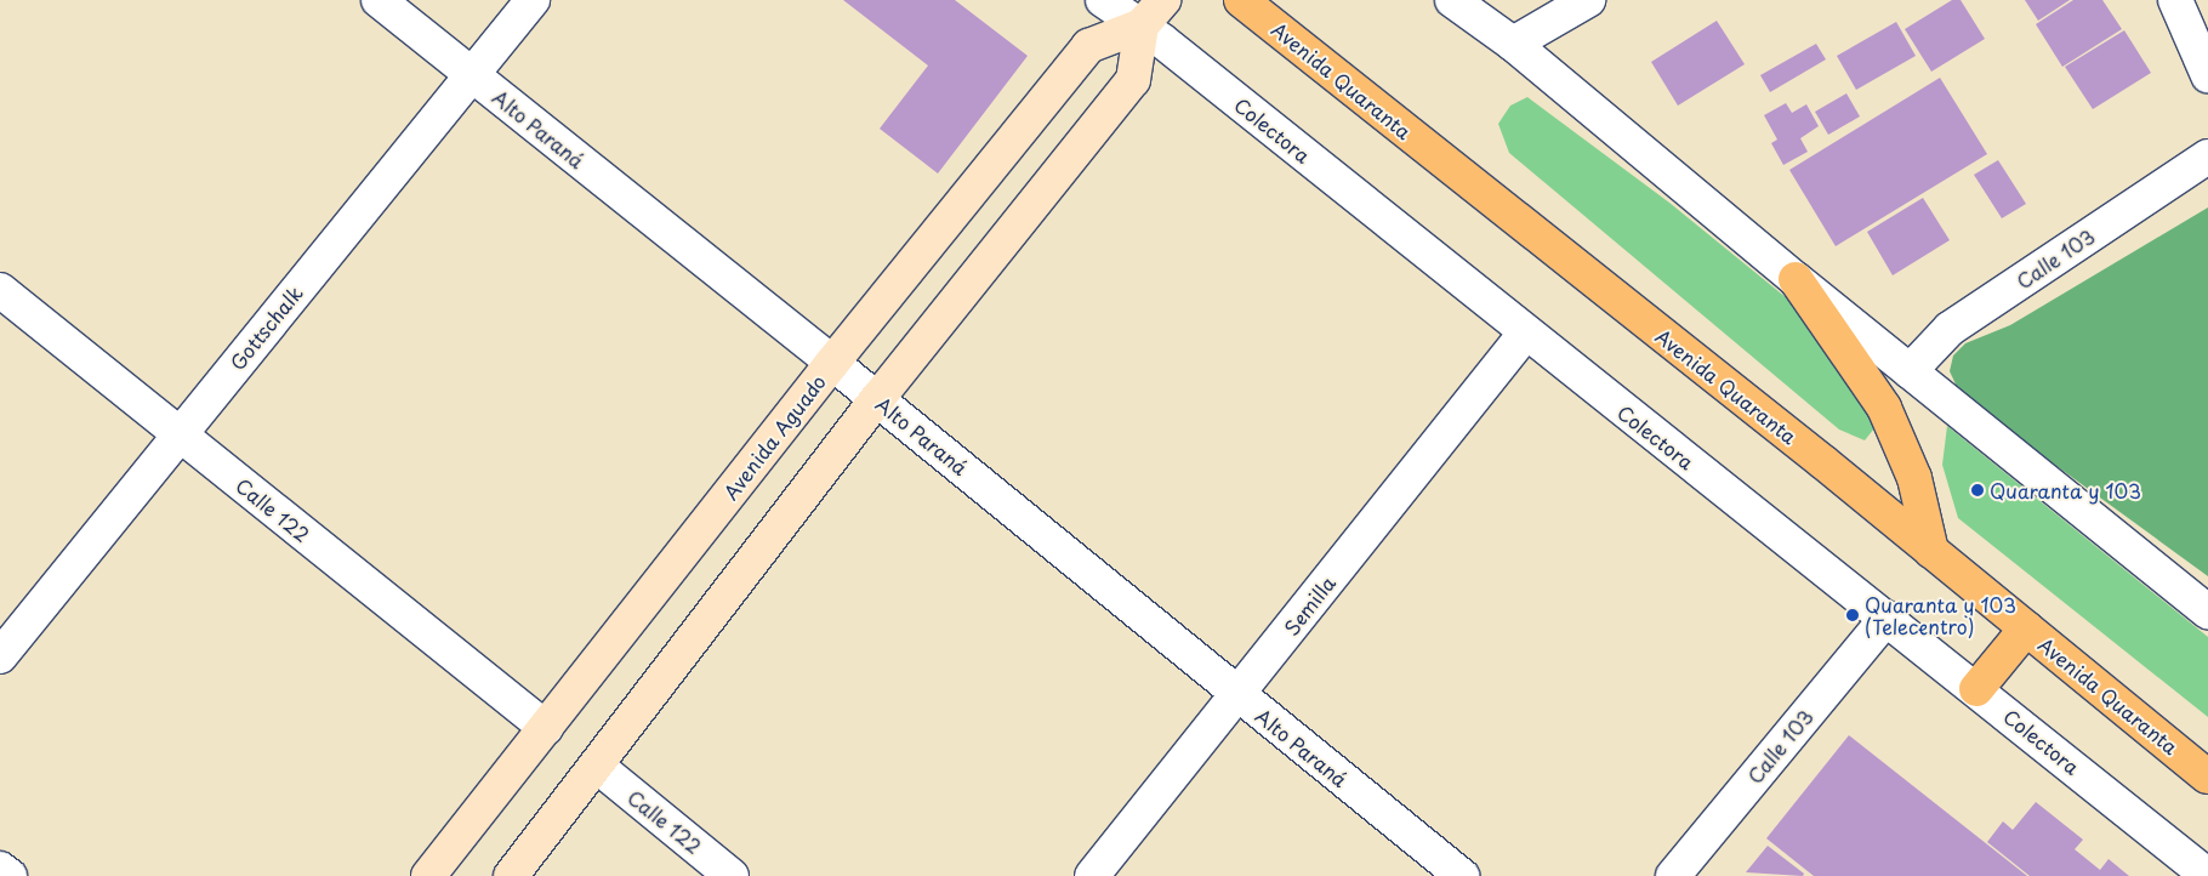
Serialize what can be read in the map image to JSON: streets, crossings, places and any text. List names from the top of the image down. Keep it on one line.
{"streets":{"highway":["Avenida Quaranta"],"main road":["Avenida Aguado"],"street":["Alto Paraná","Colectora","Calle 103","Gottschalk","Calle 122","Semilla"]},"crossings":[["Alto Paraná","Gottschalk"],["Alto Paraná","Avenida Aguado"],["Alto Paraná","Semilla"],["Colectora","Calle 103"],["Colectora","Avenida Aguado"],["Colectora","Semilla"],["Gottschalk","Calle 122"],["Avenida Aguado","Calle 122"]],"places":["Quaranta y 103","Quaranta y 103 (Telecentro)"]}
